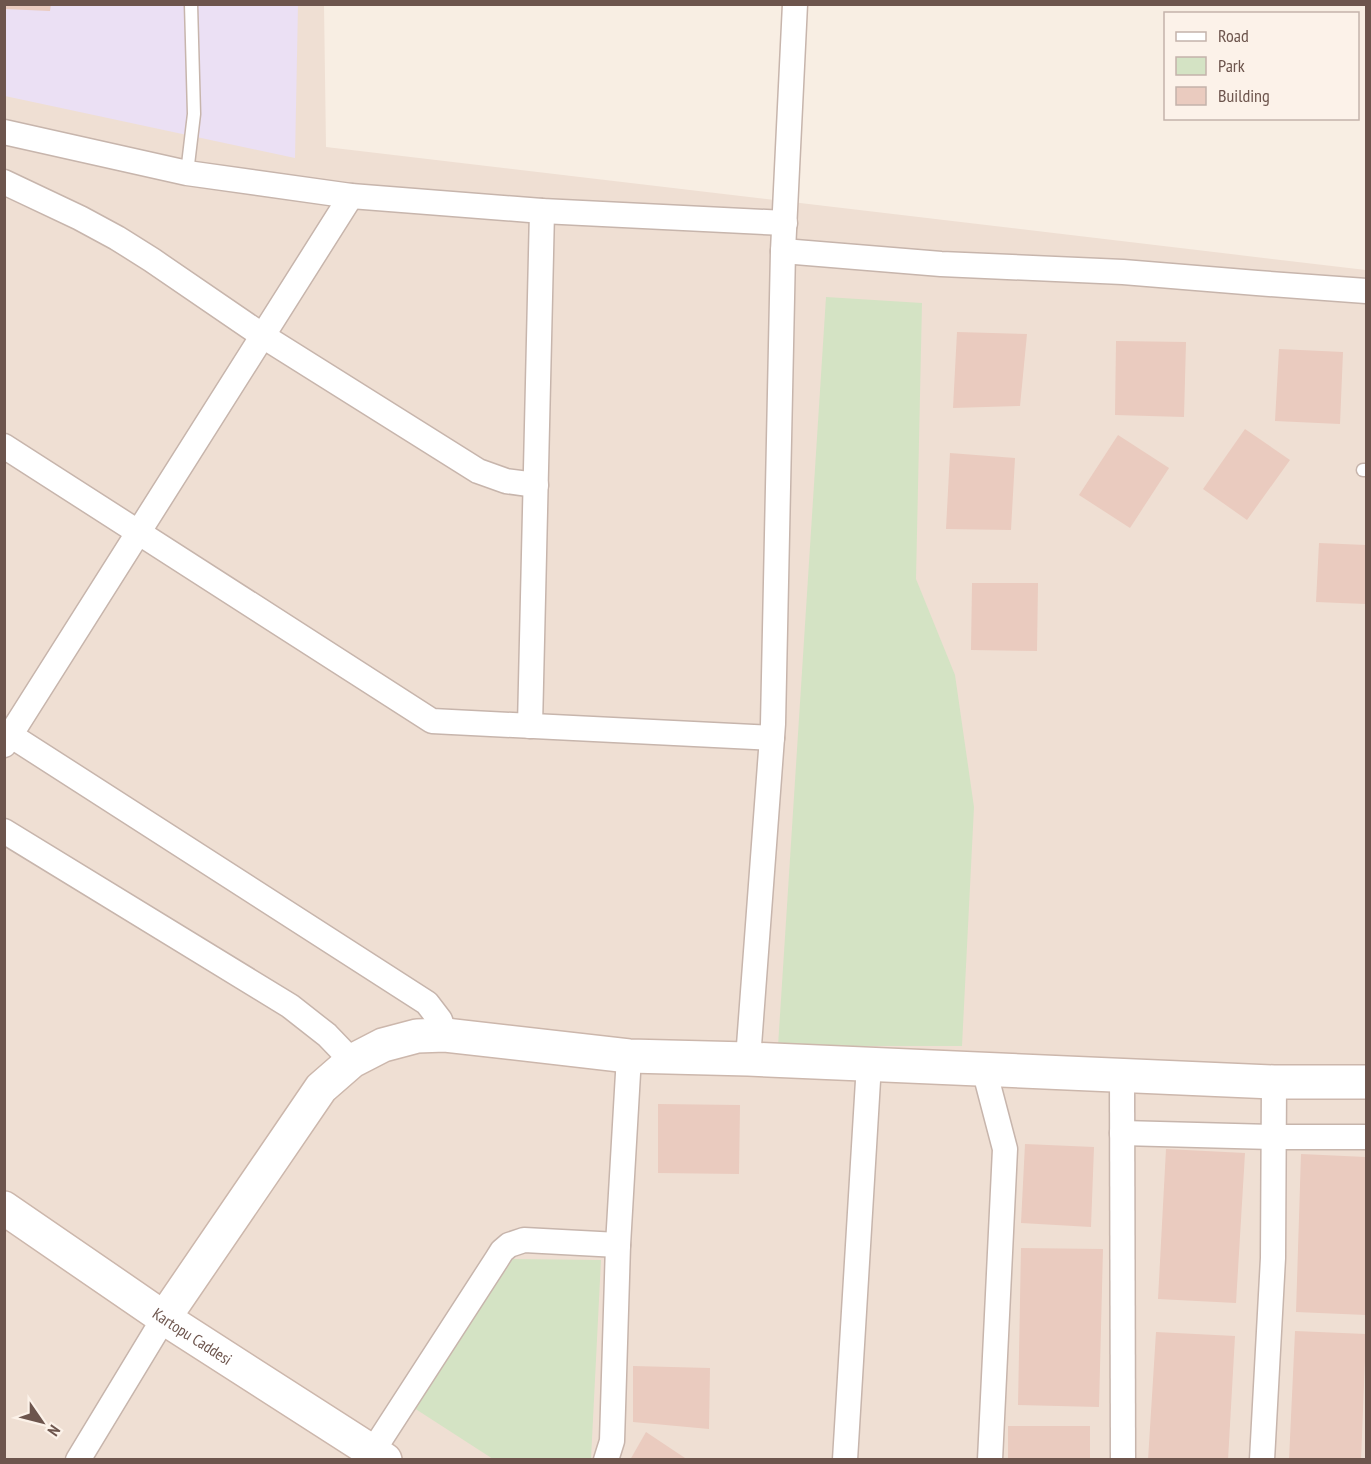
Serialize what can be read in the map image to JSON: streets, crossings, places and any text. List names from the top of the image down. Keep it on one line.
{"streets":{"street":["Kartopu Caddesi"]},"legend":["Road","Park","Building"],"north":"bottom right"}
